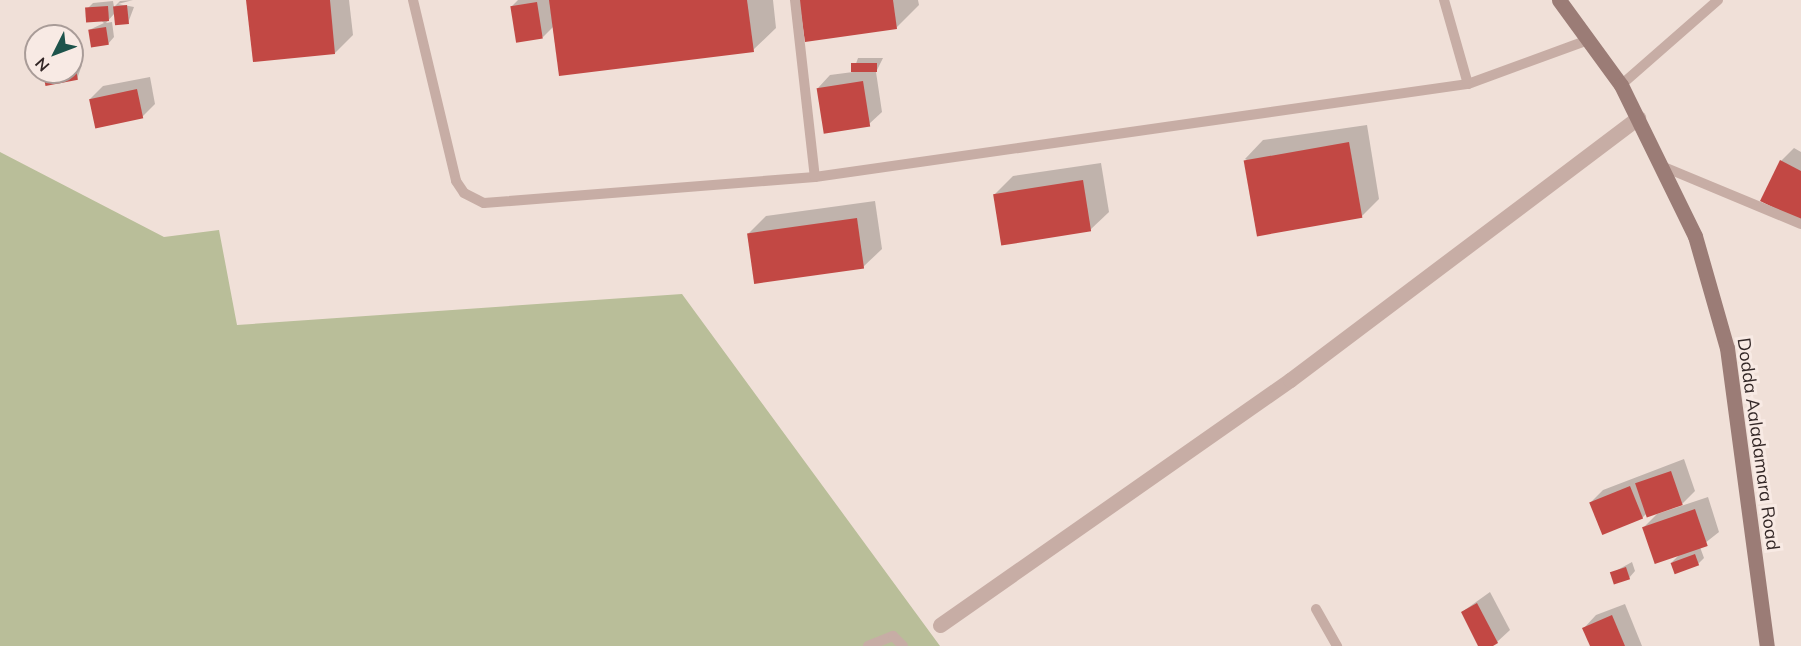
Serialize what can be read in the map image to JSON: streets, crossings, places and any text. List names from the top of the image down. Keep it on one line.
{"streets":{"main road":["Dodda Aaladamara Road"]},"north":"bottom left"}
